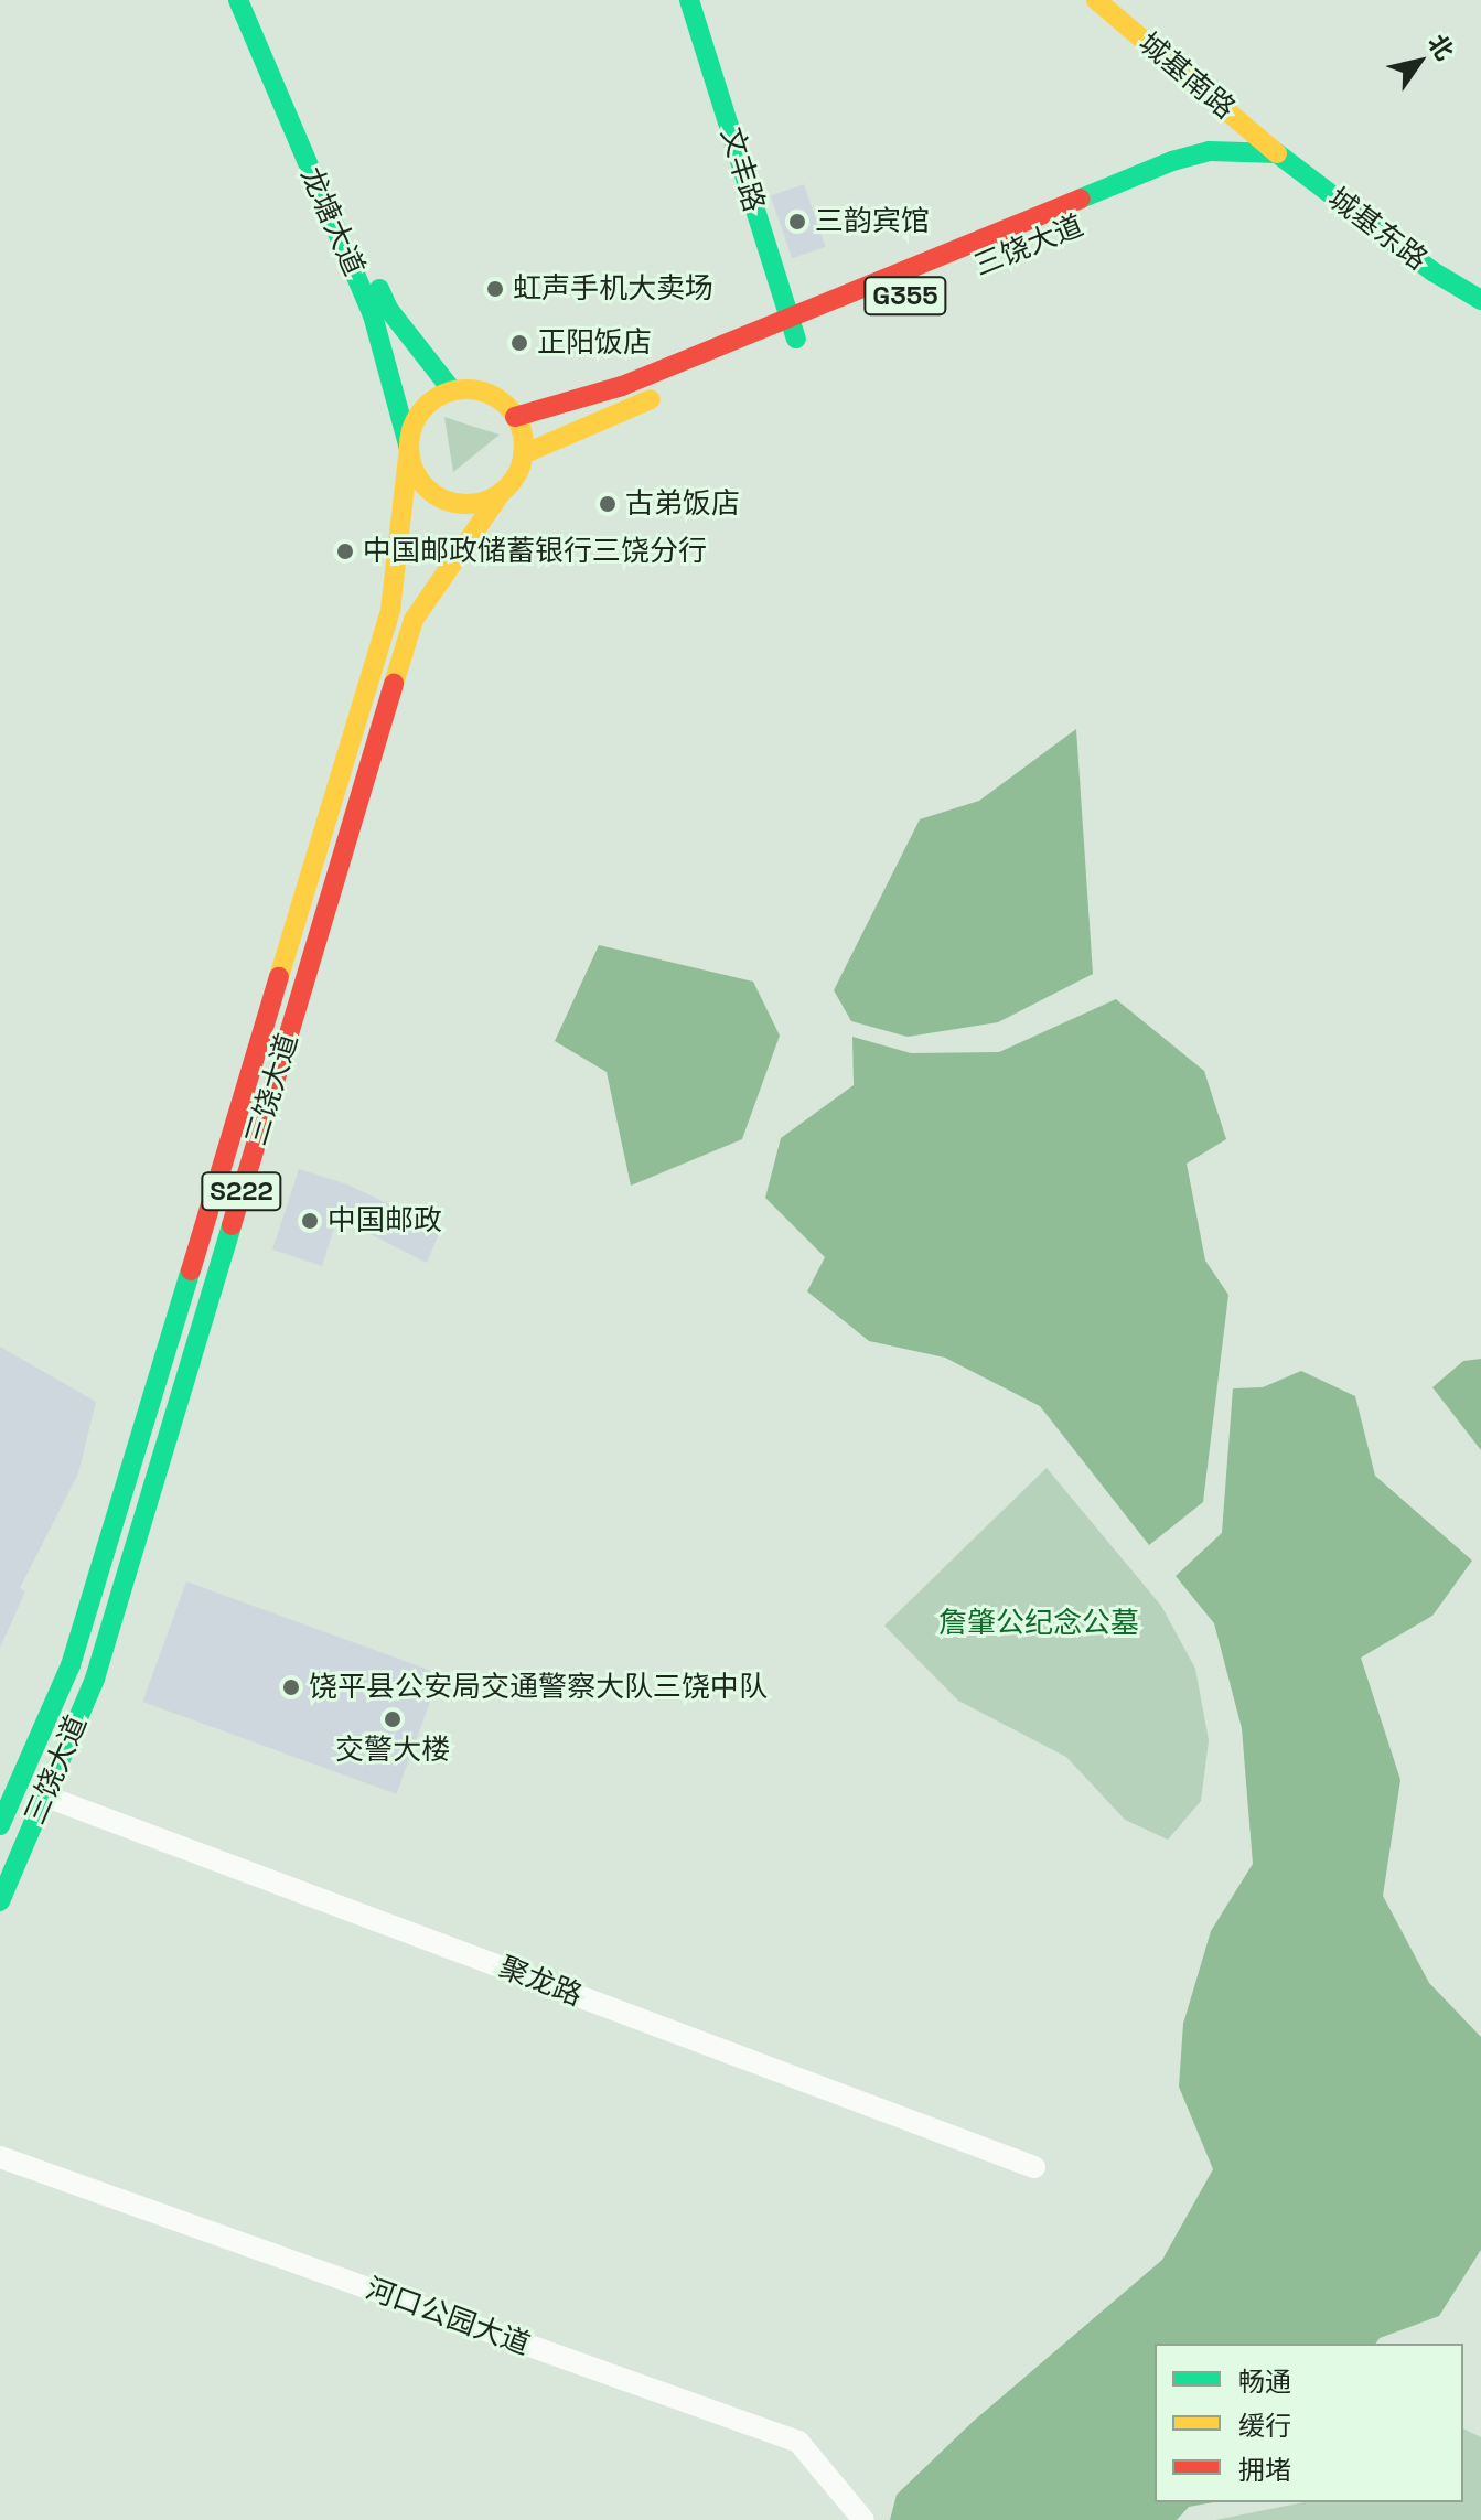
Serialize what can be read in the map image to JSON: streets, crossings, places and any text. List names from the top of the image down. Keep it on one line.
{"streets":{"main road":["城基南路","文丰路","龙塘大道","城基东路","三饶大道","G355","S222"],"street":["聚龙路","河口公园大道"]},"crossings":[["城基南路","城基东路"],["城基南路","三饶大道"],["文丰路","三饶大道"],["龙塘大道","三饶大道"],["城基东路","三饶大道"],["三饶大道","聚龙路"]],"parks":["詹肇公纪念公墓"],"places":["三韵宾馆","虹声手机大卖场","正阳饭店","古弟饭店","中国邮政储蓄银行三饶分行","中国邮政","饶平县公安局交通警察大队三饶中队","交警大楼"],"legend":["畅通","缓行","拥堵"],"north":"top right"}
